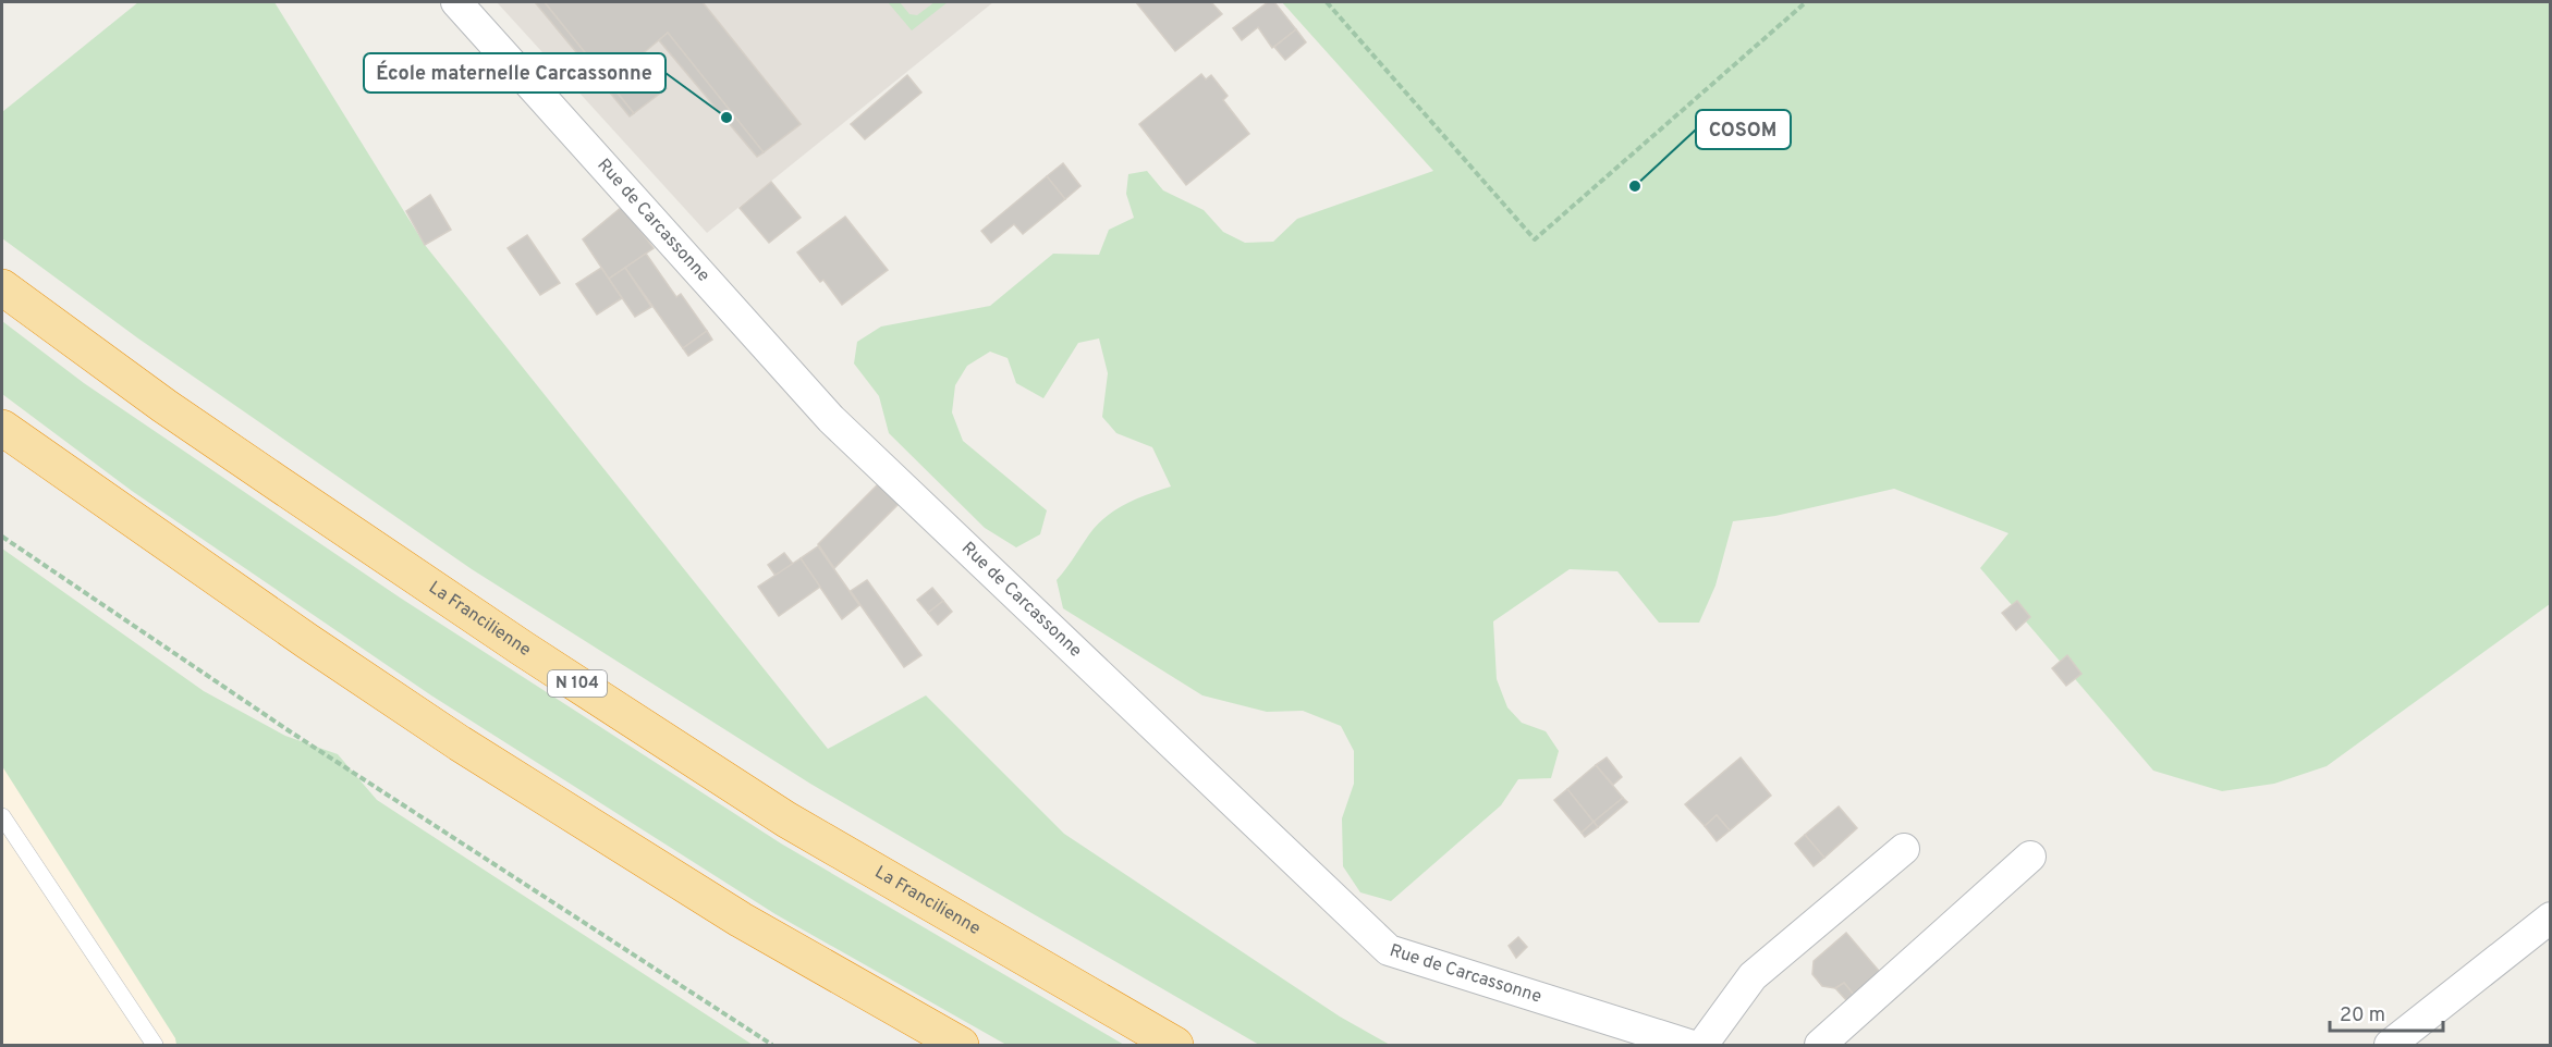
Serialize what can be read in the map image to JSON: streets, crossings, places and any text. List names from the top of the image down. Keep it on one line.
{"streets":{"highway":["La Francilienne","N 104"],"street":["Rue de Carcassonne"]},"places":["École maternelle Carcassonne","COSOM"],"scale_bar":"20 m"}
